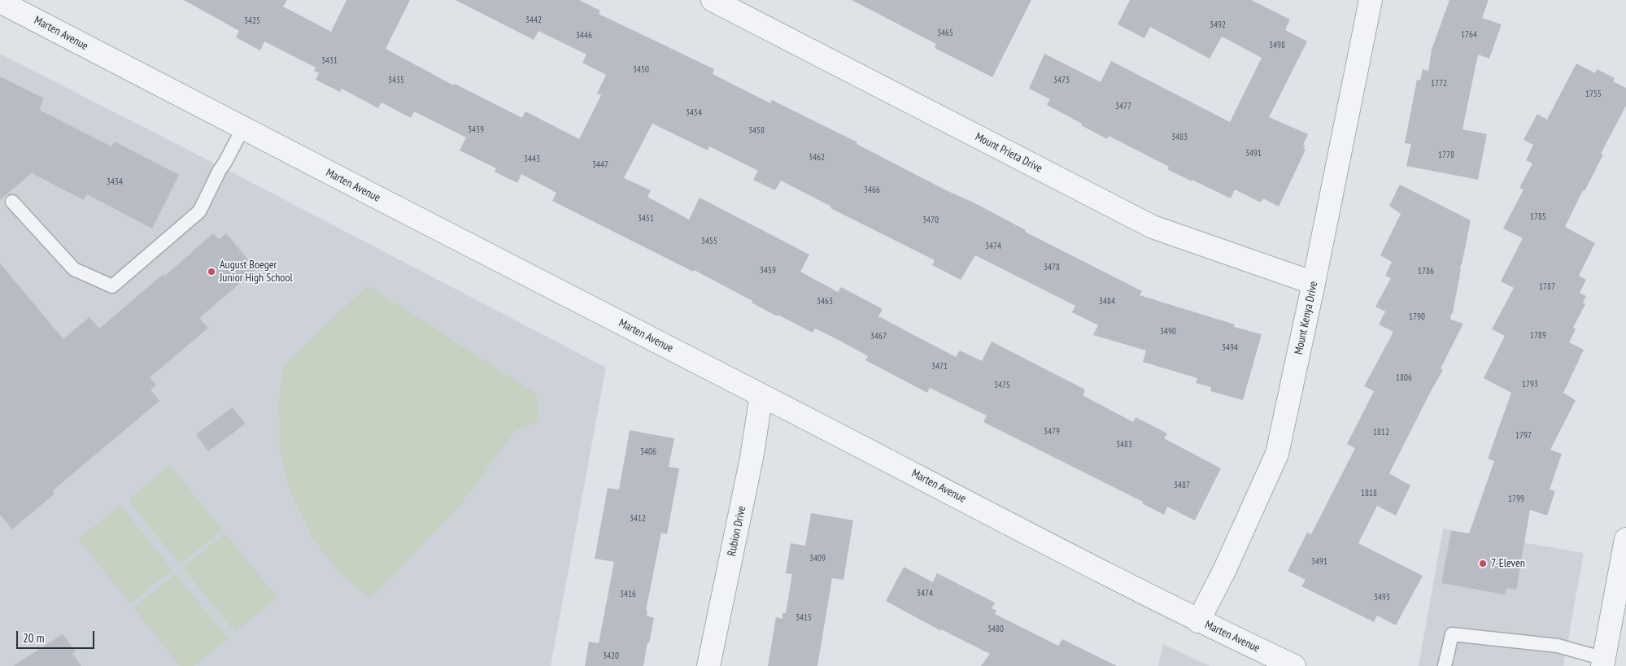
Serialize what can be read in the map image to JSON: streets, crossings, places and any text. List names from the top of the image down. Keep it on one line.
{"streets":{"street":["Marten Avenue","Mount Prieta Drive","Mount Kenya Drive","Rubion Drive"]},"crossings":[["Marten Avenue","Mount Kenya Drive"],["Marten Avenue","Rubion Drive"],["Mount Prieta Drive","Mount Kenya Drive"]],"places":["August Boeger Junior High School","7-Eleven"],"house_numbers":["3442","3425","3492","3465","1764","3446","3498","3431","3450","3435","3473","1772","1755","3477","3454","3439","3458","3483","3491","1778","3462","3443","3447","3434","3466","1785","3451","3470","3455","3474","3478","3459","1786","1787","3463","3484","1790","3490","1789","3467","3494","3471","1806","1793","3475","3479","1812","1797","3483","3406","3487","1818","1799","3412","3409","3491","3474","3416","3493","3415","3480","3420"],"scale_bar":"20 m"}
